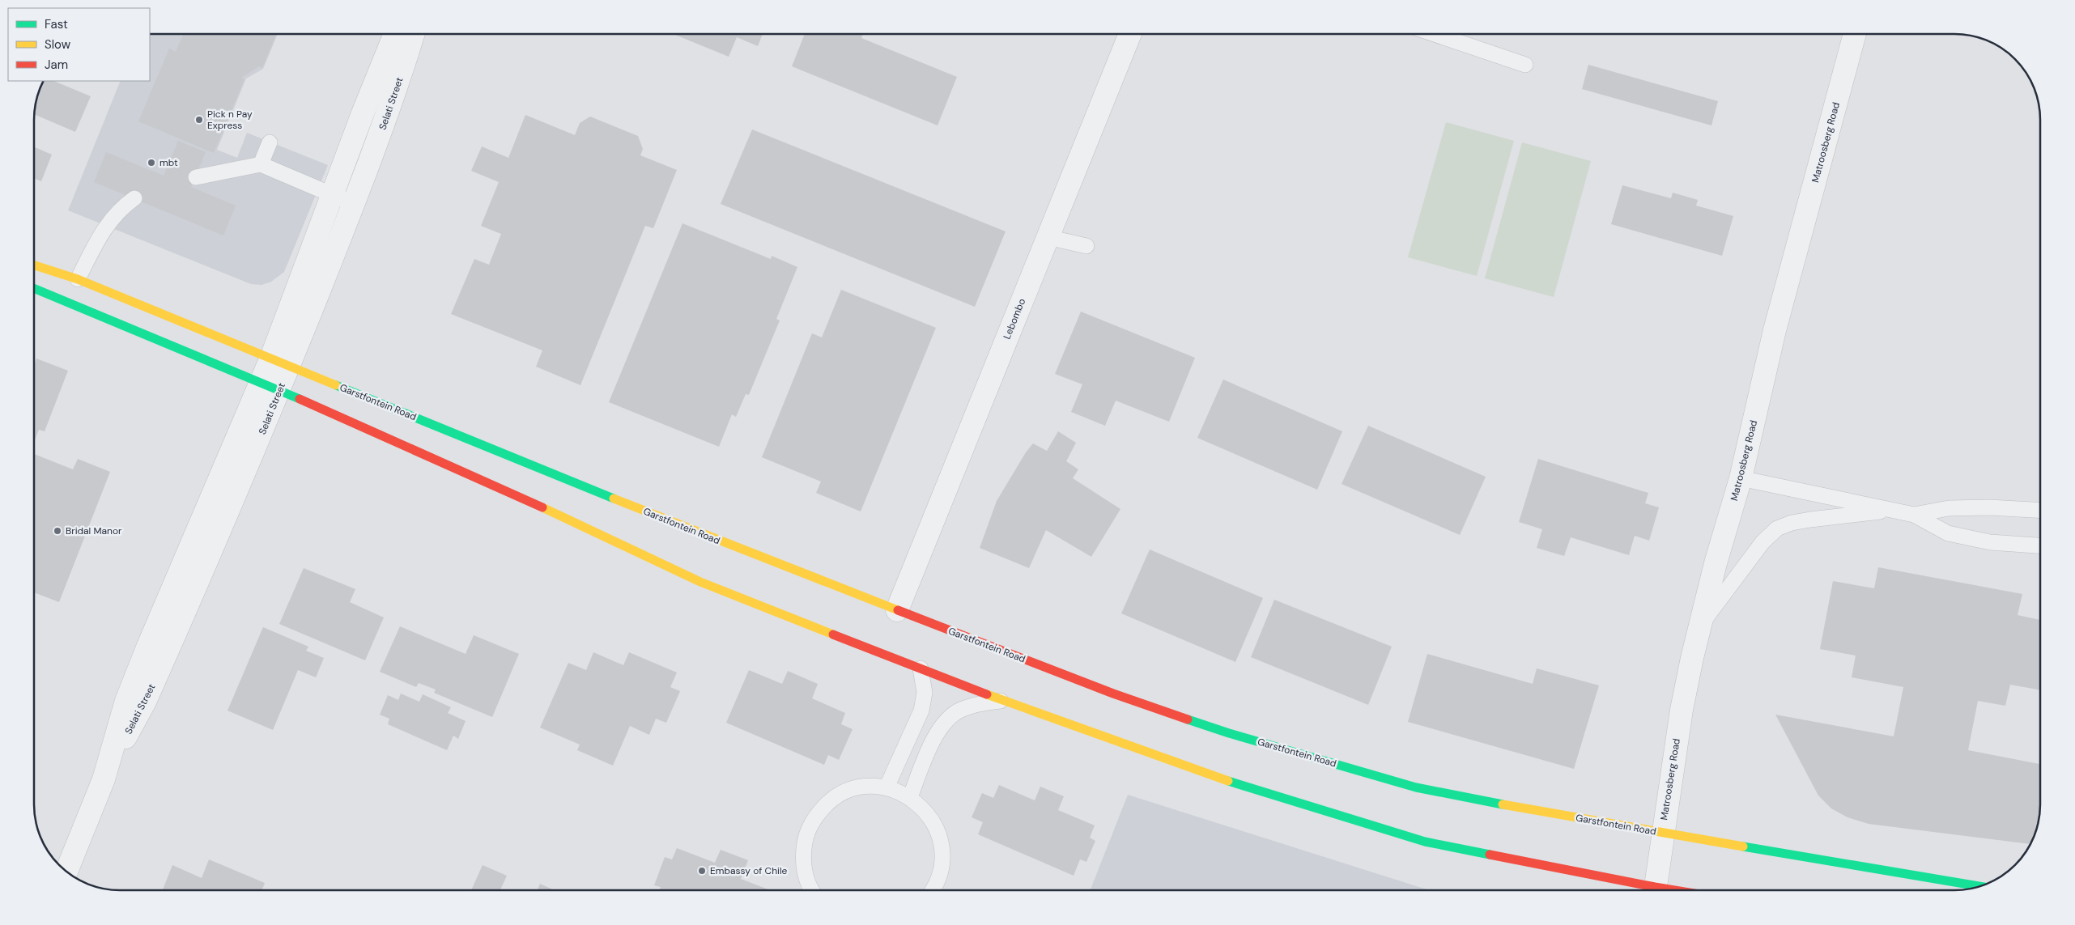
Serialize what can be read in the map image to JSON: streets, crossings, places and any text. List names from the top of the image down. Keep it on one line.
{"streets":{"main road":["Garstfontein Road"],"street":["Selati Street","Matroosberg Road","Lebombo"]},"crossings":[["Selati Street","Garstfontein Road"],["Matroosberg Road","Garstfontein Road"],["Lebombo","Garstfontein Road"]],"places":["Pick n Pay Express","mbt","Bridal Manor","Embassy of Chile"],"legend":["Fast","Slow","Jam"]}
